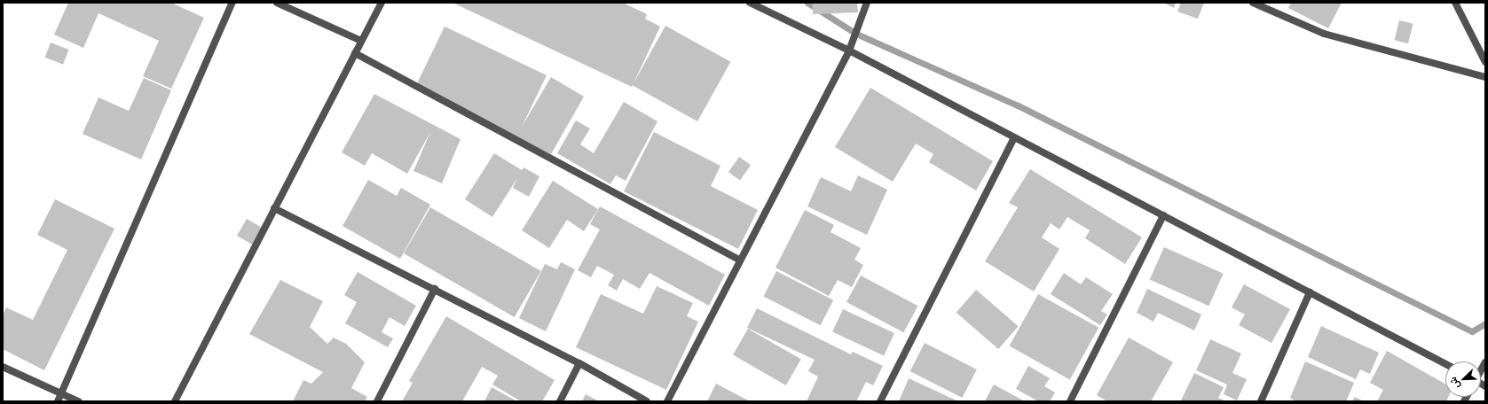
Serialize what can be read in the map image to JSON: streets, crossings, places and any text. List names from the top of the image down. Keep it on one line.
{"north":"bottom left"}
